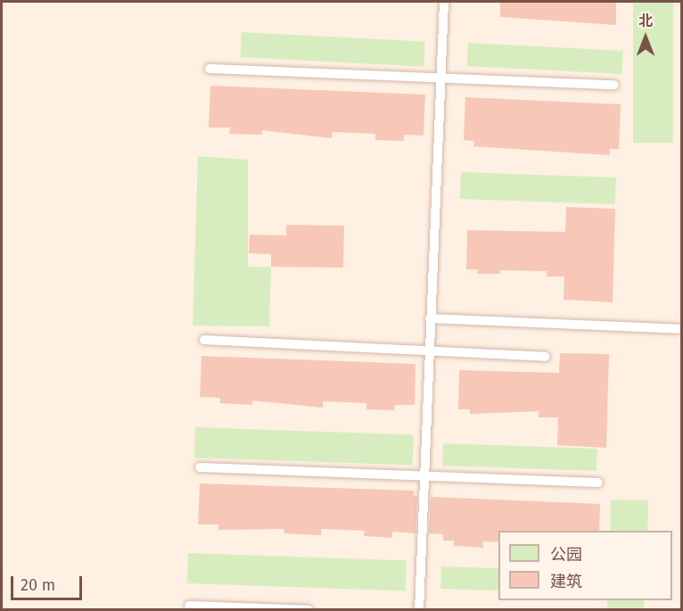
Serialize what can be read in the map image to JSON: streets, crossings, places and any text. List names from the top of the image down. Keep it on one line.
{"legend":["公园","建筑"],"scale_bar":"20 m","north":"top"}
